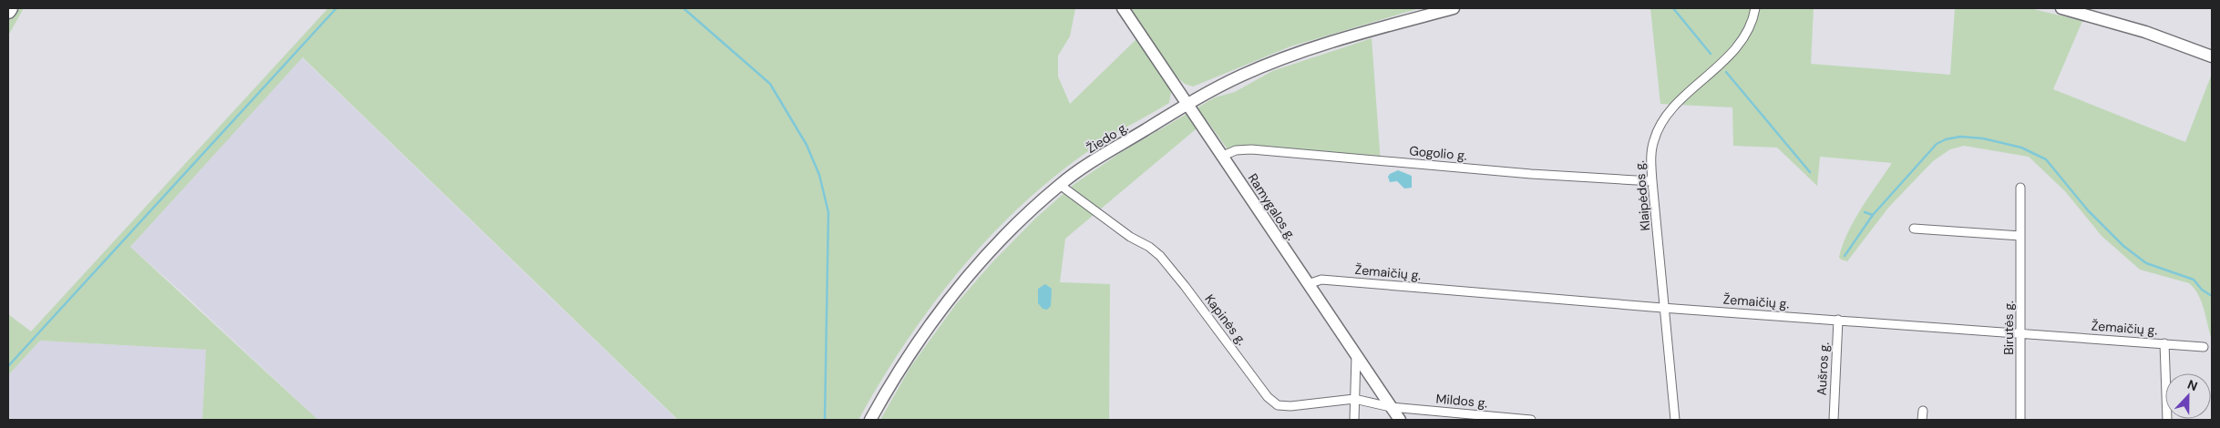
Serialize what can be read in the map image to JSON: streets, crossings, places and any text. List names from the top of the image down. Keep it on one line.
{"streets":{"street":["Žiedo g.","Gogolio g.","Klaipėdos g.","Ramygalos g.","Žemaičių g.","Kapinės g.","Birutės g.","Aušros g.","Mildos g."]},"crossings":[["Žiedo g.","Ramygalos g."],["Žiedo g.","Kapinės g."],["Gogolio g.","Klaipėdos g."],["Gogolio g.","Ramygalos g."],["Klaipėdos g.","Žemaičių g."],["Ramygalos g.","Žemaičių g."],["Ramygalos g.","Kapinės g."],["Ramygalos g.","Mildos g."],["Žemaičių g.","Birutės g."],["Žemaičių g.","Aušros g."],["Kapinės g.","Mildos g."]],"north":"top"}
